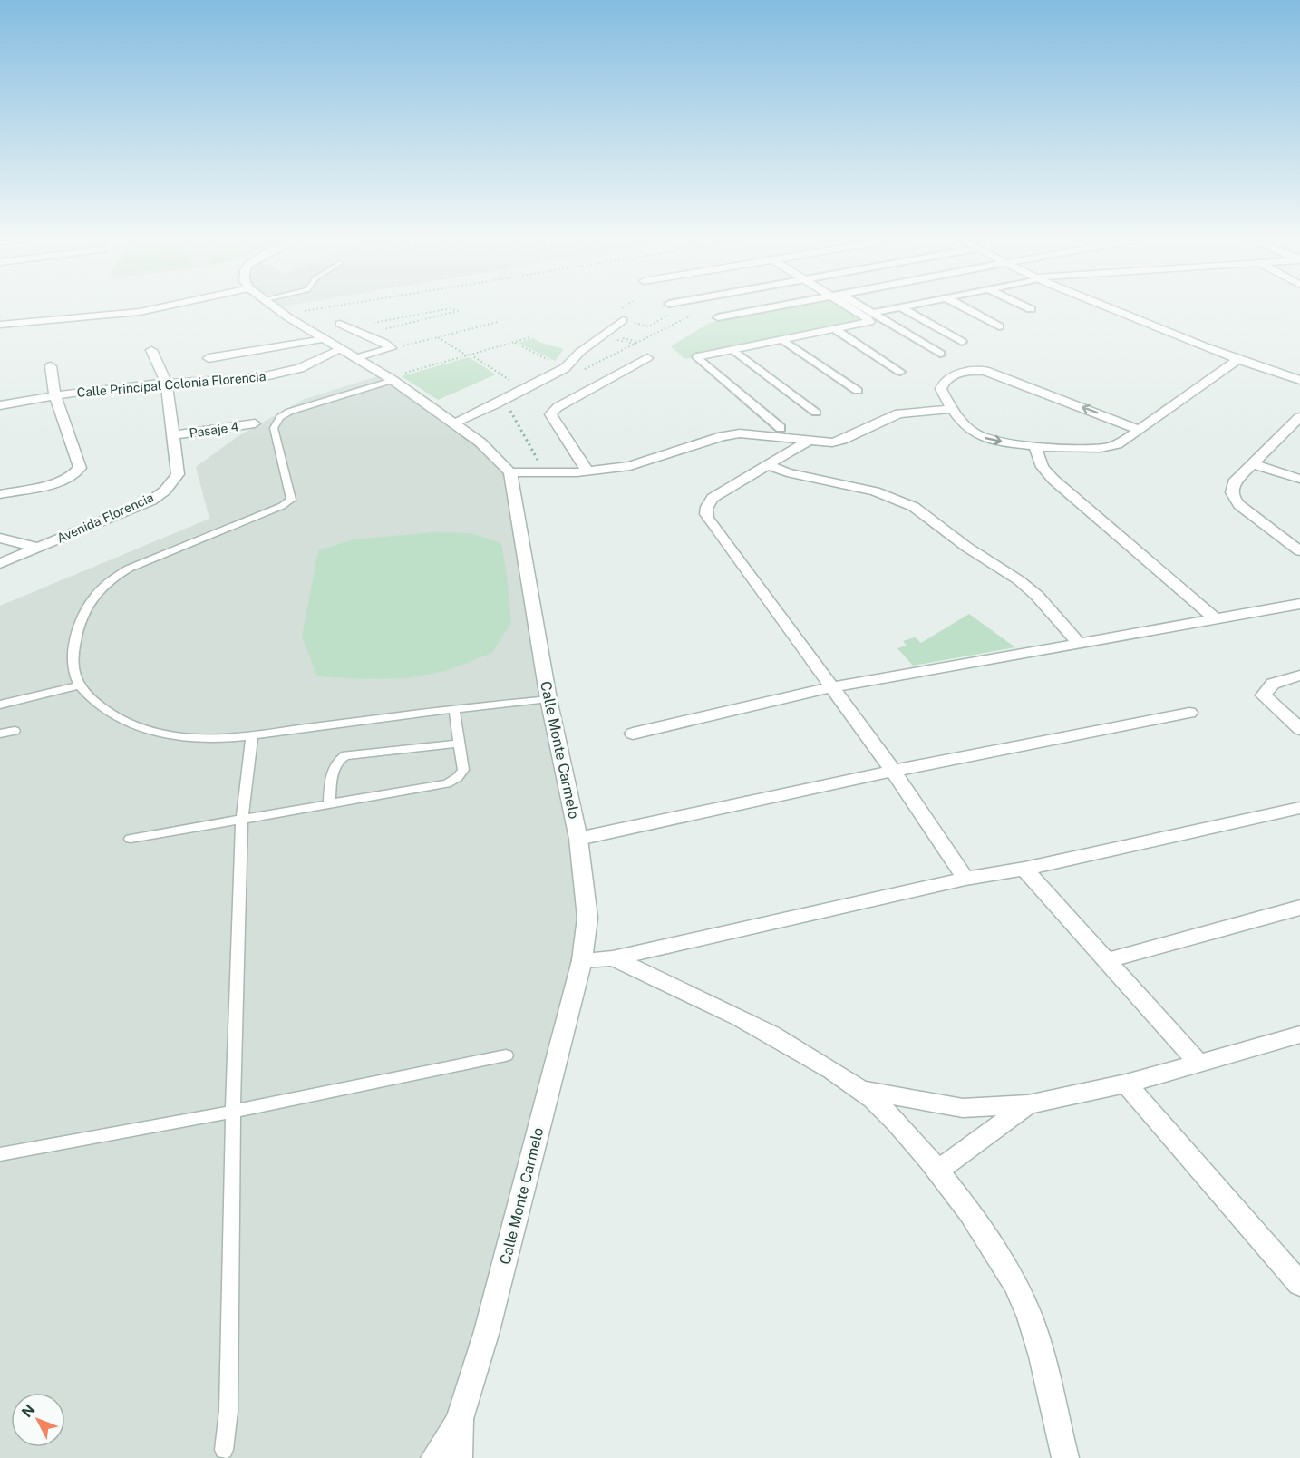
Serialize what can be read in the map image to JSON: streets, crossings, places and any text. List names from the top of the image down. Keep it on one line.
{"streets":{"street":["Calle Principal Colonia Florencia","Pasaje 4","Avenida Florencia","Calle Monte Carmelo"]},"crossings":[["Calle Principal Colonia Florencia","Avenida Florencia"],["Pasaje 4","Avenida Florencia"]],"north":"top left"}
